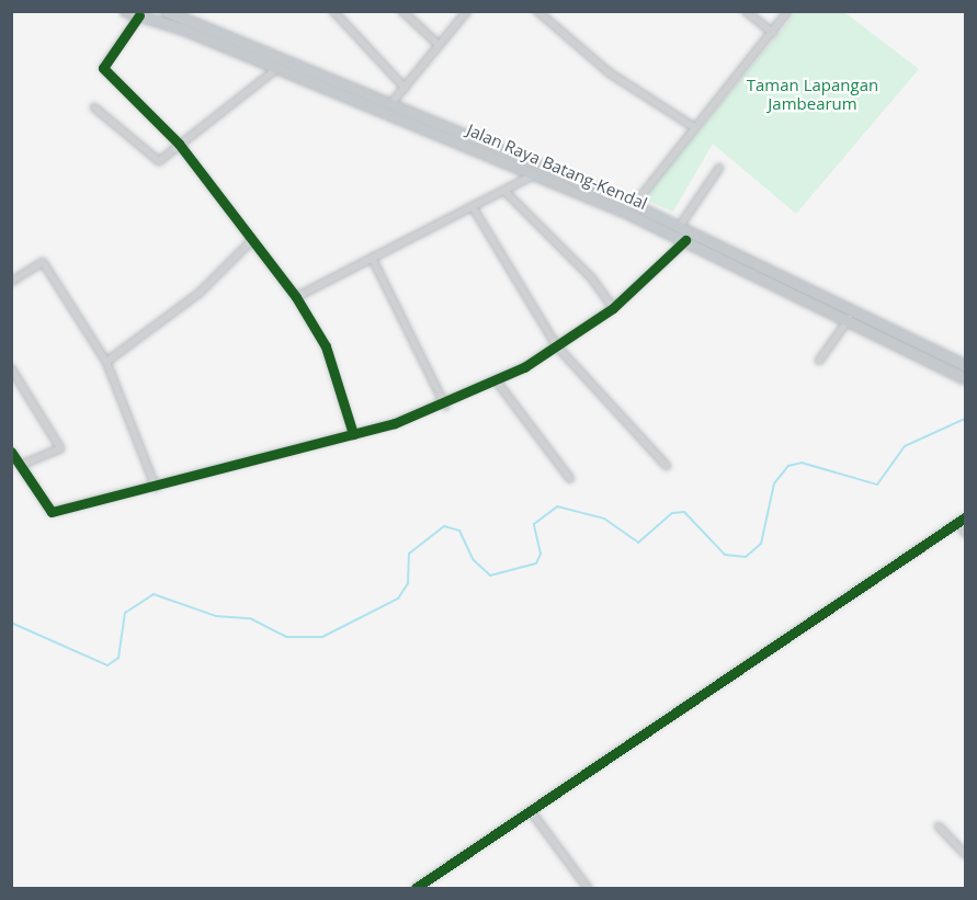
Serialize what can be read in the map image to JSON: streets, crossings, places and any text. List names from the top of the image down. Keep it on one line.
{"streets":{"highway":["Jalan Raya Batang-Kendal"]},"parks":["Taman Lapangan Jambearum"]}
